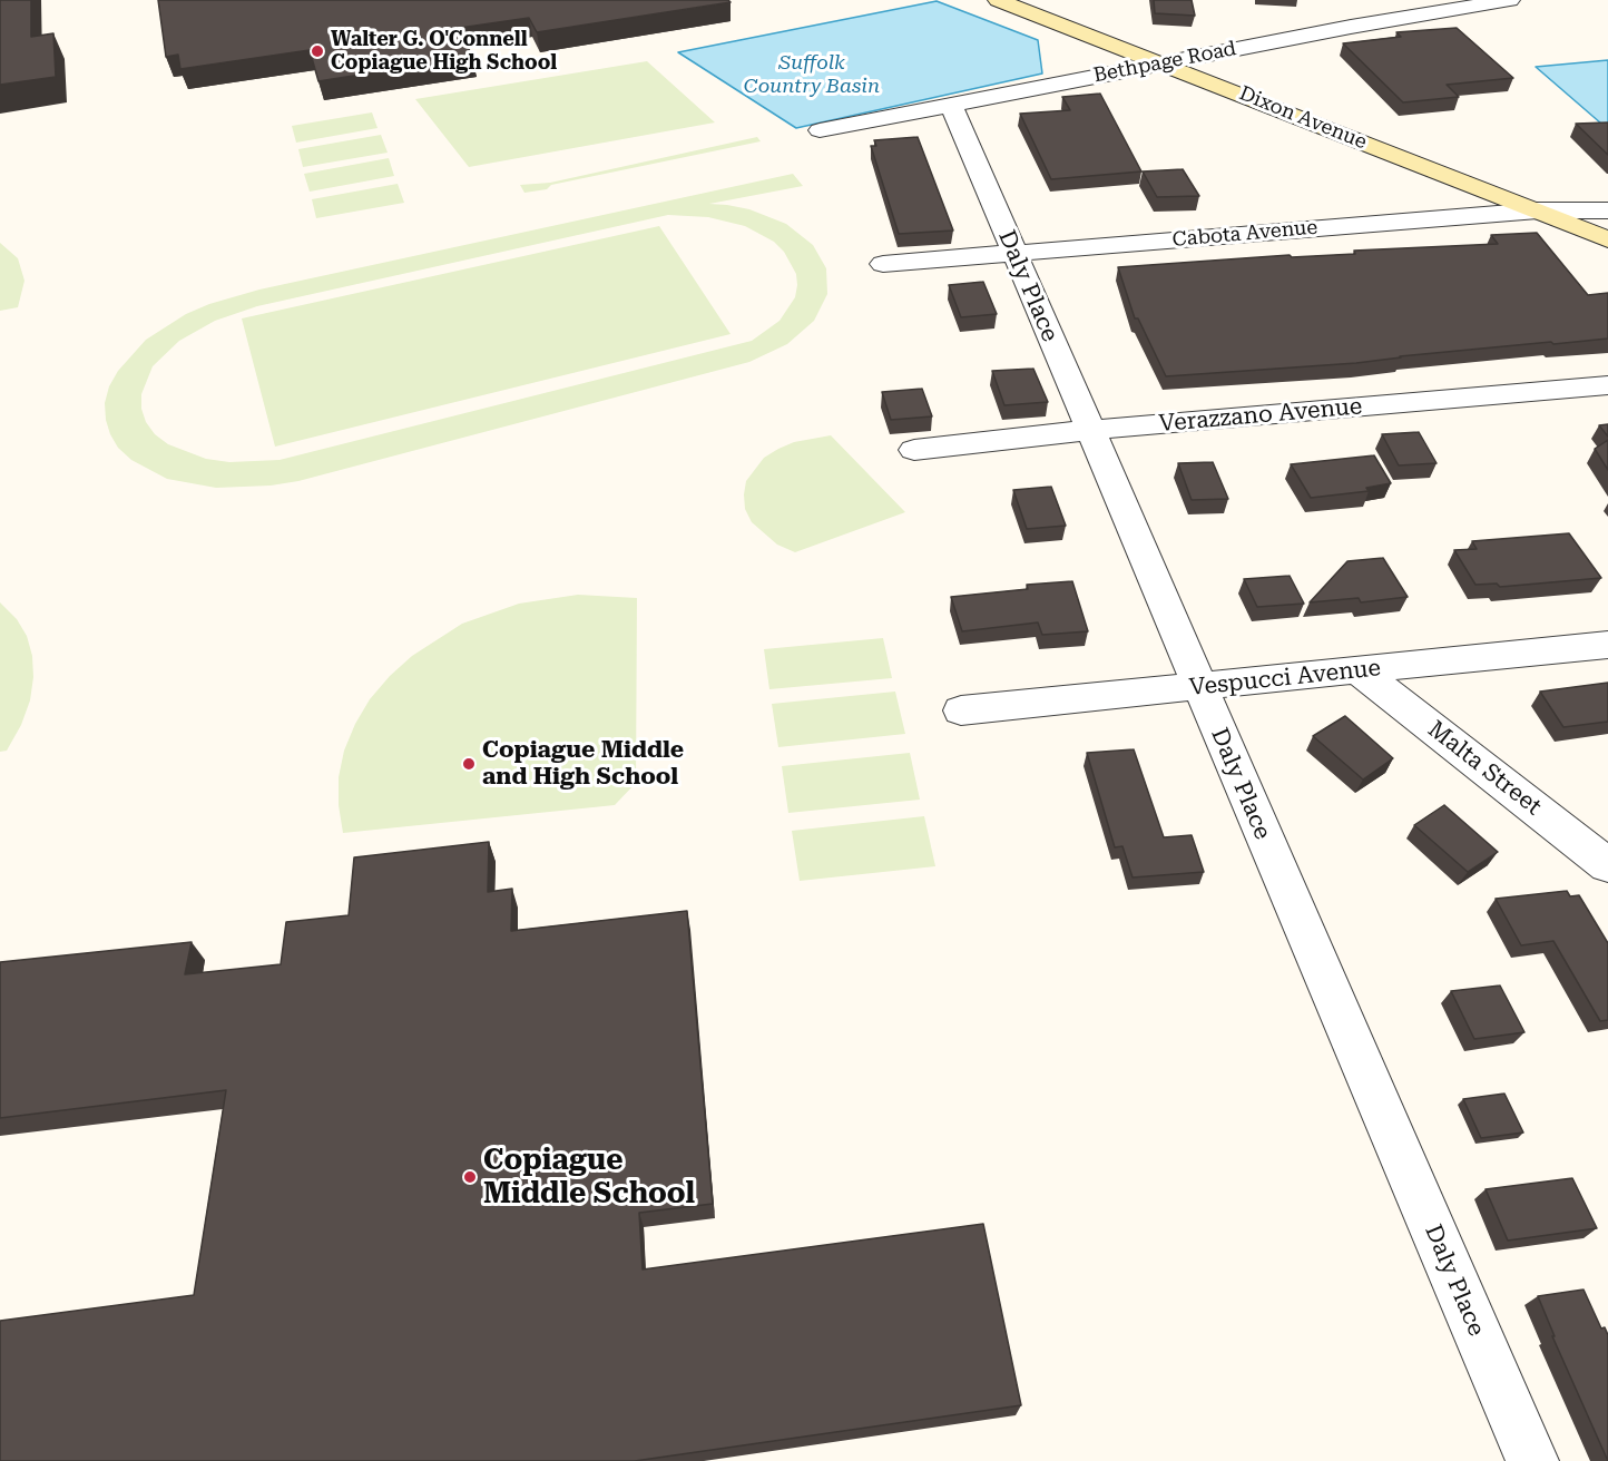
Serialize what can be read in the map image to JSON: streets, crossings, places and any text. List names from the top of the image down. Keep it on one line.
{"streets":{"main road":["Dixon Avenue"],"street":["Bethpage Road","Cabota Avenue","Daly Place","Verazzano Avenue","Vespucci Avenue","Malta Street"]},"crossings":[["Bethpage Road","Dixon Avenue"],["Bethpage Road","Daly Place"],["Dixon Avenue","Cabota Avenue"],["Cabota Avenue","Daly Place"],["Daly Place","Verazzano Avenue"],["Daly Place","Vespucci Avenue"],["Vespucci Avenue","Malta Street"]],"water":["Suffolk Country Basin"],"places":["Walter G. O'Connell Copiague High School","Copiague Middle and High School","Copiague Middle School"]}
